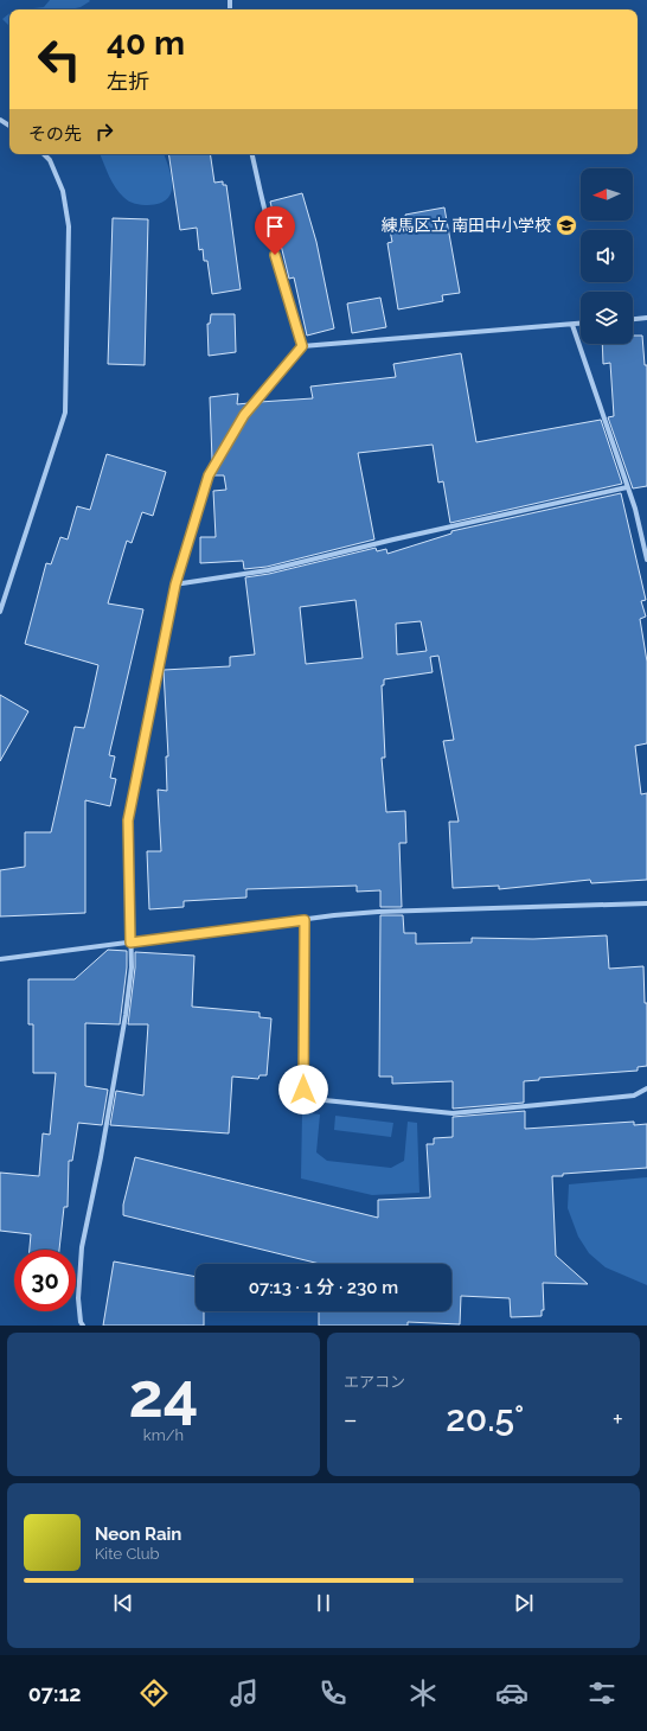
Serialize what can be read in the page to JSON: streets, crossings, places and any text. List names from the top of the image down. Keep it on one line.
{"places":{"school or university":["練馬区立 南田中小学校"]},"north":"left","page":{"turn":["40 m","左折"],"then":"その先","limit":"30","trip":"07:13 · 1 分 · 230 m","tile":[["24","km/h"],"エアコン"],"heat":["−","20.5°","+"],"song":["Neon Rain","Kite Club"],"tabs":"07:12"}}
